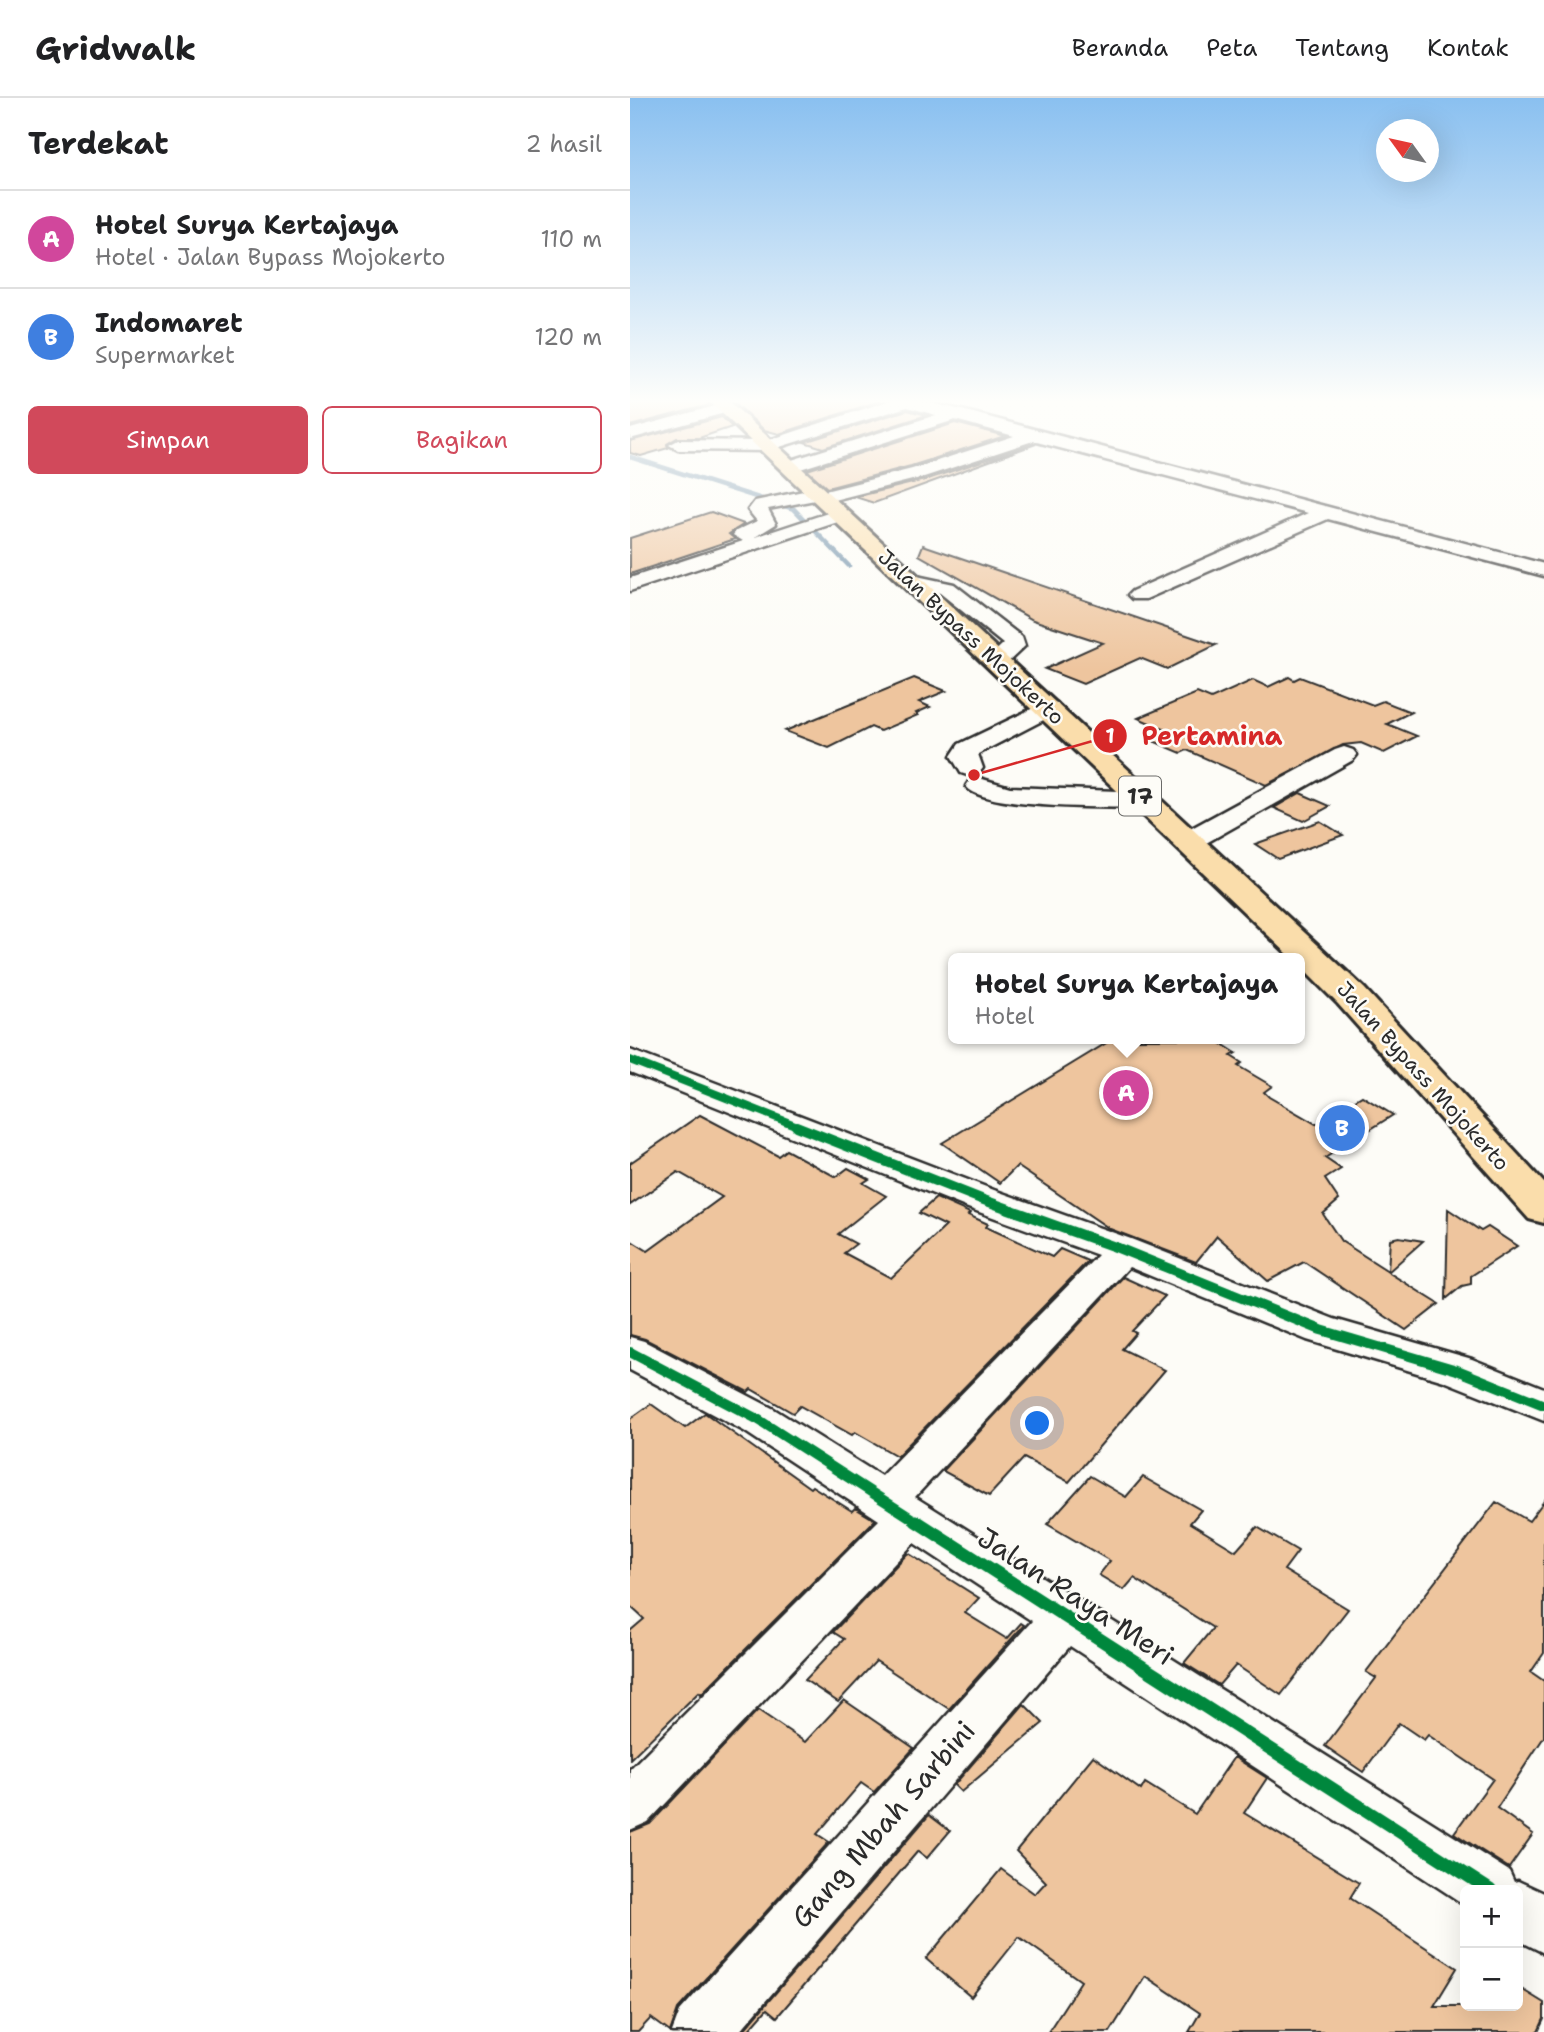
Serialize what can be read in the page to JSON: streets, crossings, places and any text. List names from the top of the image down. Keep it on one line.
{"streets":{"highway":["Jalan Bypass Mojokerto","17"],"street":["Jalan Raya Meri","Gang Mbah Sarbini"]},"crossings":[["Jalan Raya Meri","Gang Mbah Sarbini"]],"places":["Pertamina"],"north":"top left","page":{"header":"Gridwalk","nav":["Beranda","Peta","Tentang","Kontak"],"heading":["Terdekat","2 hasil"],"list":[{"mark":"A","name":"Hotel Surya Kertajaya","note":"Hotel · Jalan Bypass Mojokerto","value":"110 m"},{"mark":"B","name":"Indomaret","note":"Supermarket","value":"120 m"}],"buttons":["Simpan","Bagikan"],"popup":["Hotel Surya Kertajaya","Hotel"],"pins":["A","B"],"map_buttons":["+","−"]}}
